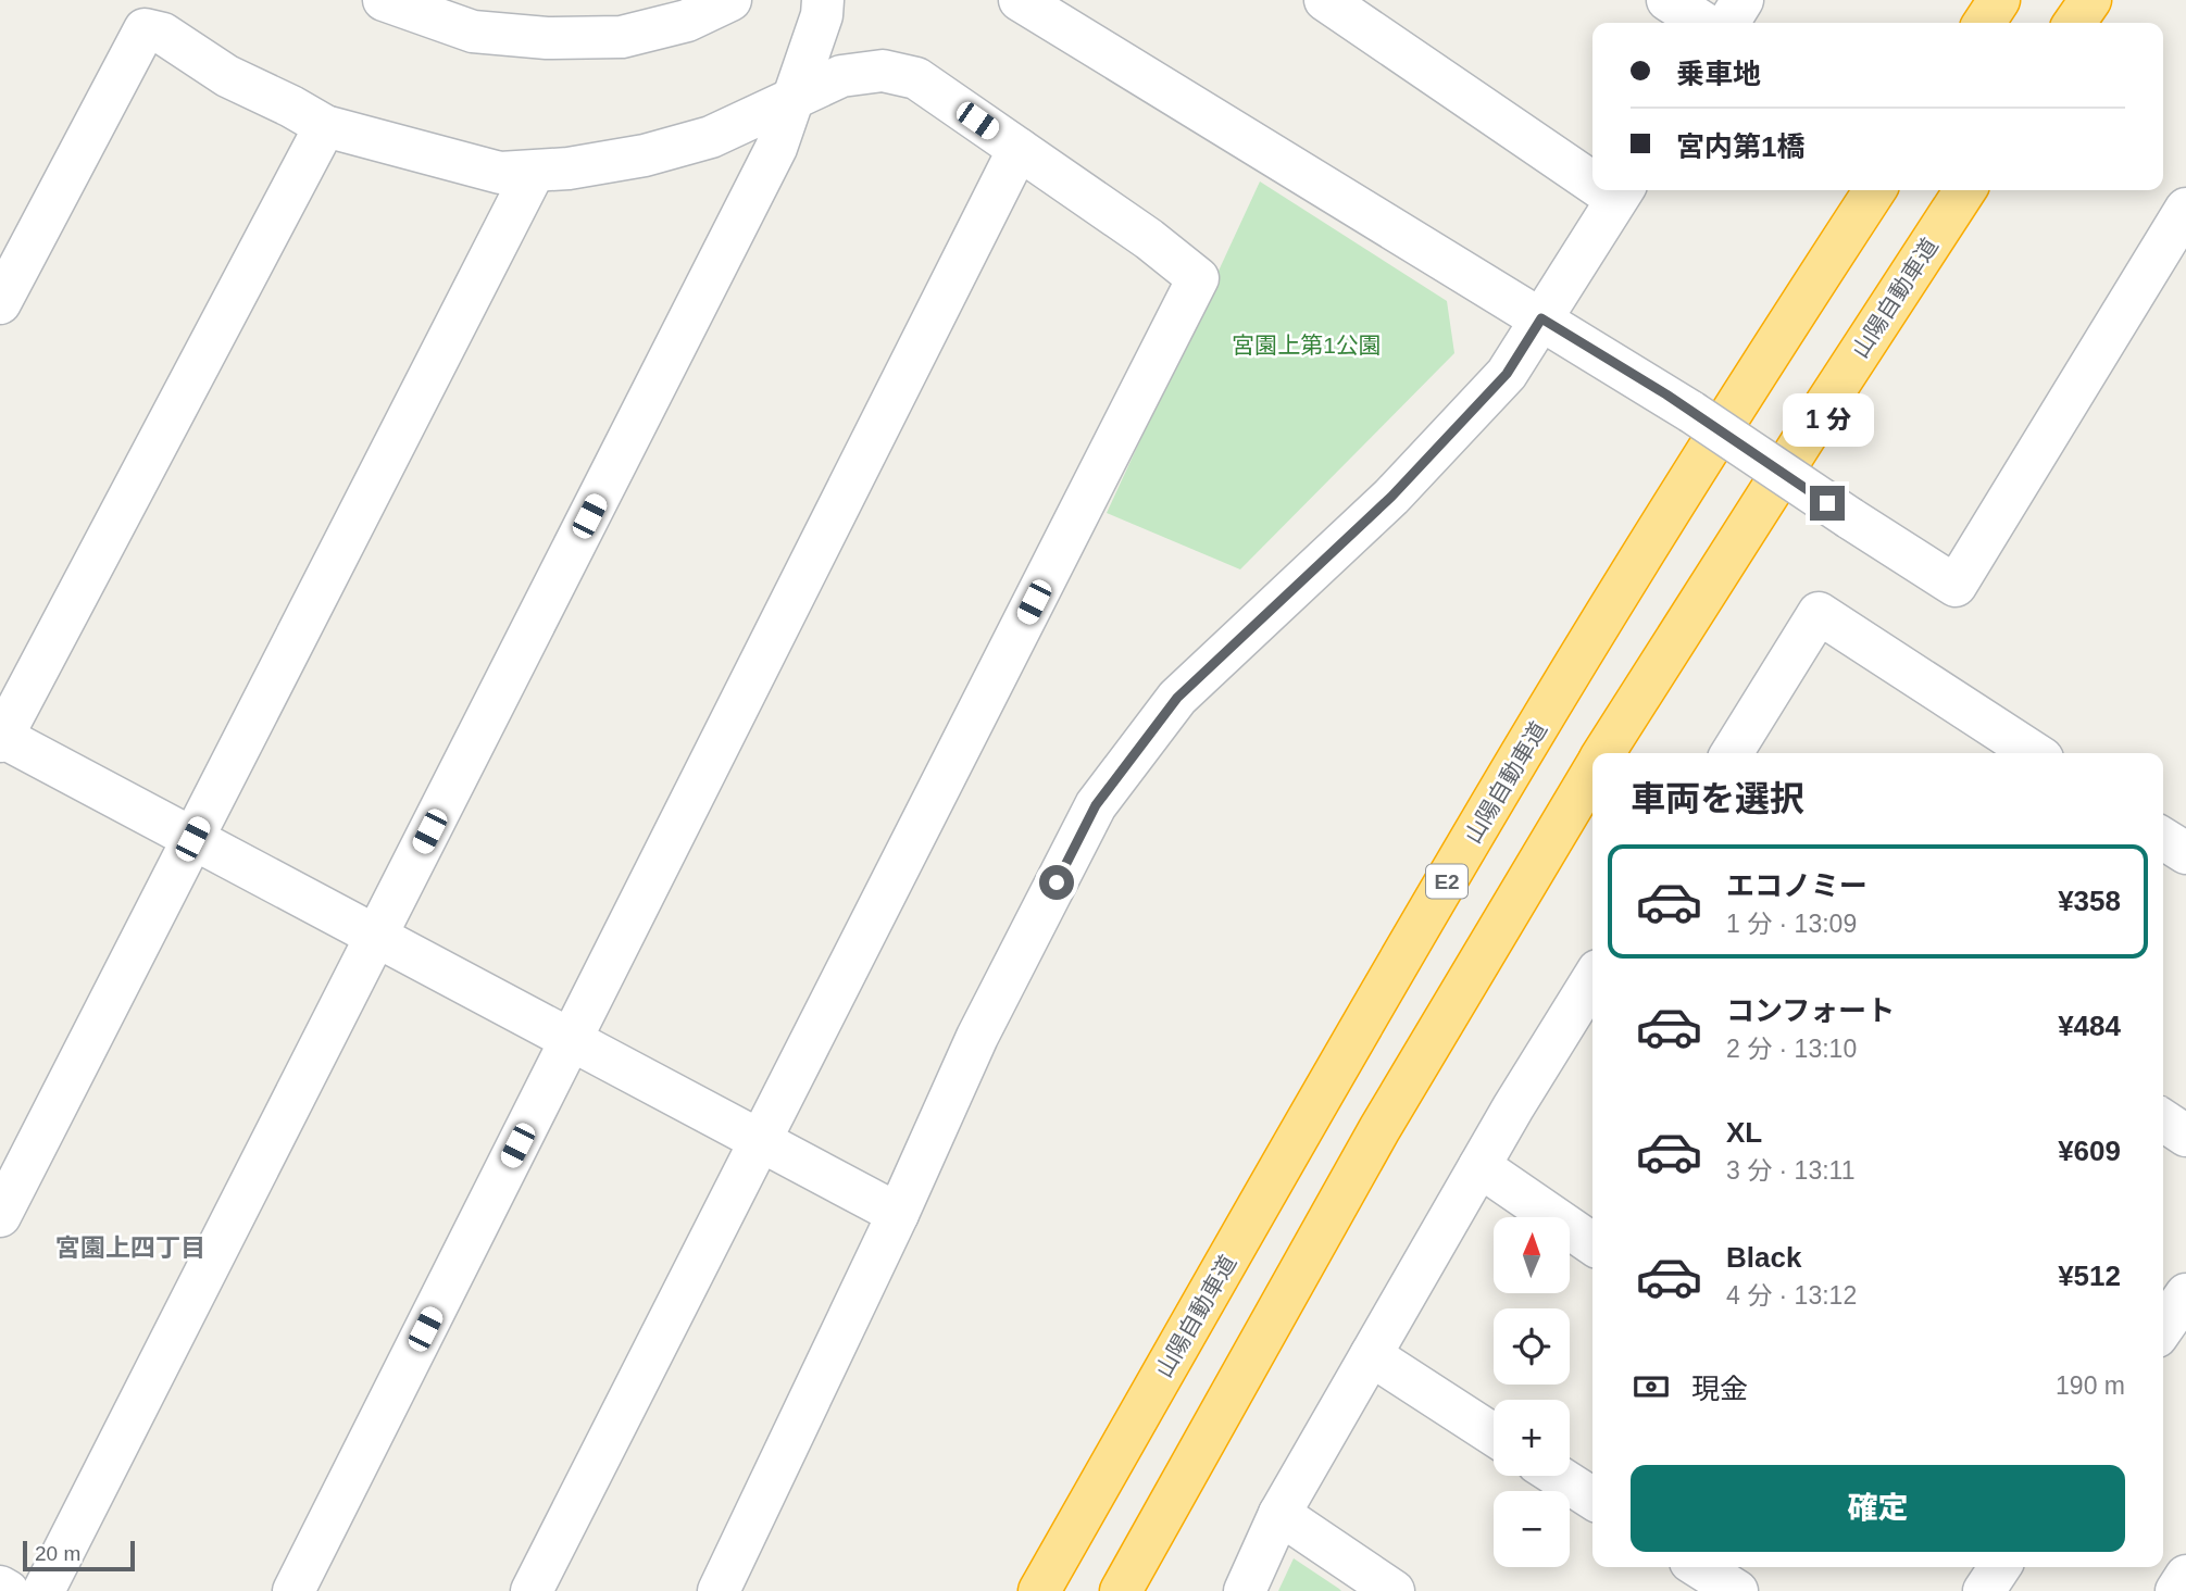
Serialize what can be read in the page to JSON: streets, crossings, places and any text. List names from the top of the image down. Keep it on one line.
{"streets":{"highway":["山陽自動車道","E2"]},"districts":["宮園上四丁目"],"parks":["宮園上第1公園"],"scale_bar":"20 m","north":"top","page":{"banner":["乗車地","宮内第1橋"],"bubble":"1 分","heading":"車両を選択","list":[{"name":"エコノミー","note":"1 分 · 13:09","value":"¥358"},{"name":"コンフォート","note":"2 分 · 13:10","value":"¥484"},{"name":"XL","note":"3 分 · 13:11","value":"¥609"},{"name":"Black","note":"4 分 · 13:12","value":"¥512"}],"map_buttons":["+","−"],"pay":["現金","190 m"],"buttons":"確定","scale":"20 m"}}
